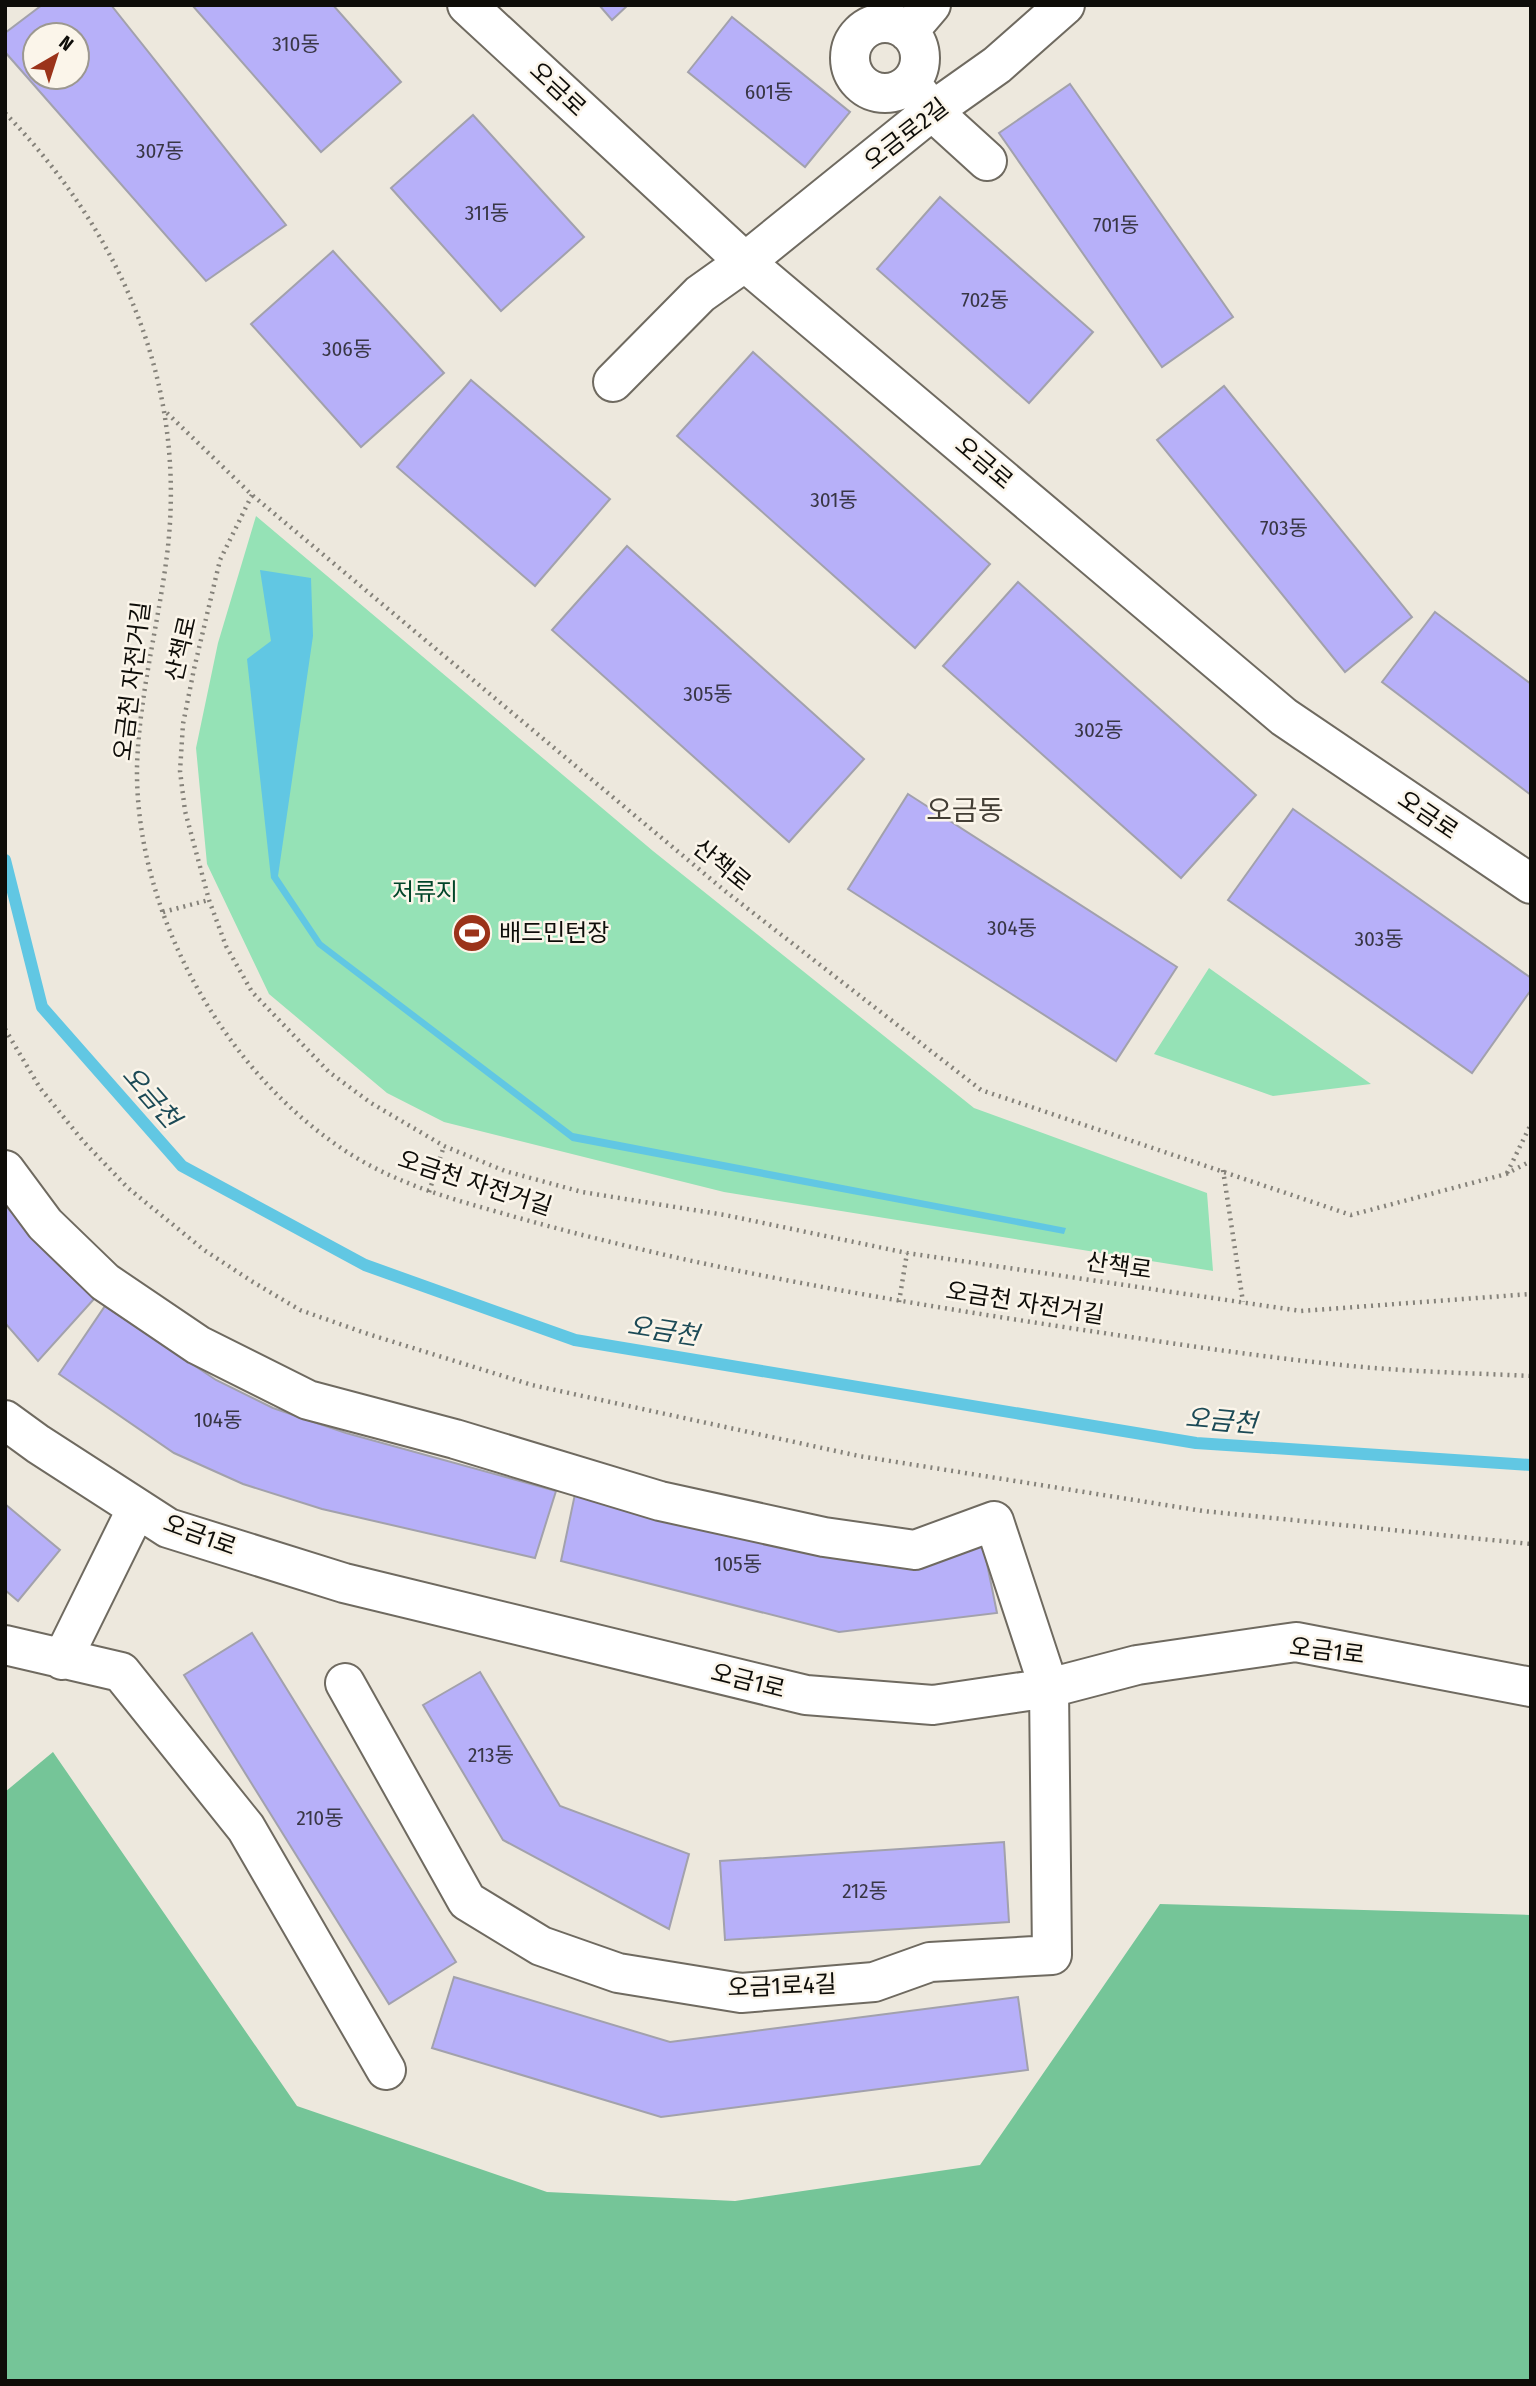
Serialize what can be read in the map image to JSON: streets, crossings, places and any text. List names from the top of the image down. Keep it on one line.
{"streets":{"street":["오금로","오금로2길","오금1로","오금1로4길"],"path":["산책로","오금천 자전거길"]},"crossings":[["오금로","오금로2길"],["산책로","오금천 자전거길"],["오금1로","오금1로4길"]],"districts":["오금동"],"water":["오금천"],"parks":["저류지"],"places":{"sports":["배드민턴장"]},"house_numbers":["310동","601동","307동","311동","701동","702동","306동","301동","703동","305동","302동","304동","303동","104동","105동","213동","210동","212동"],"north":"top right"}
